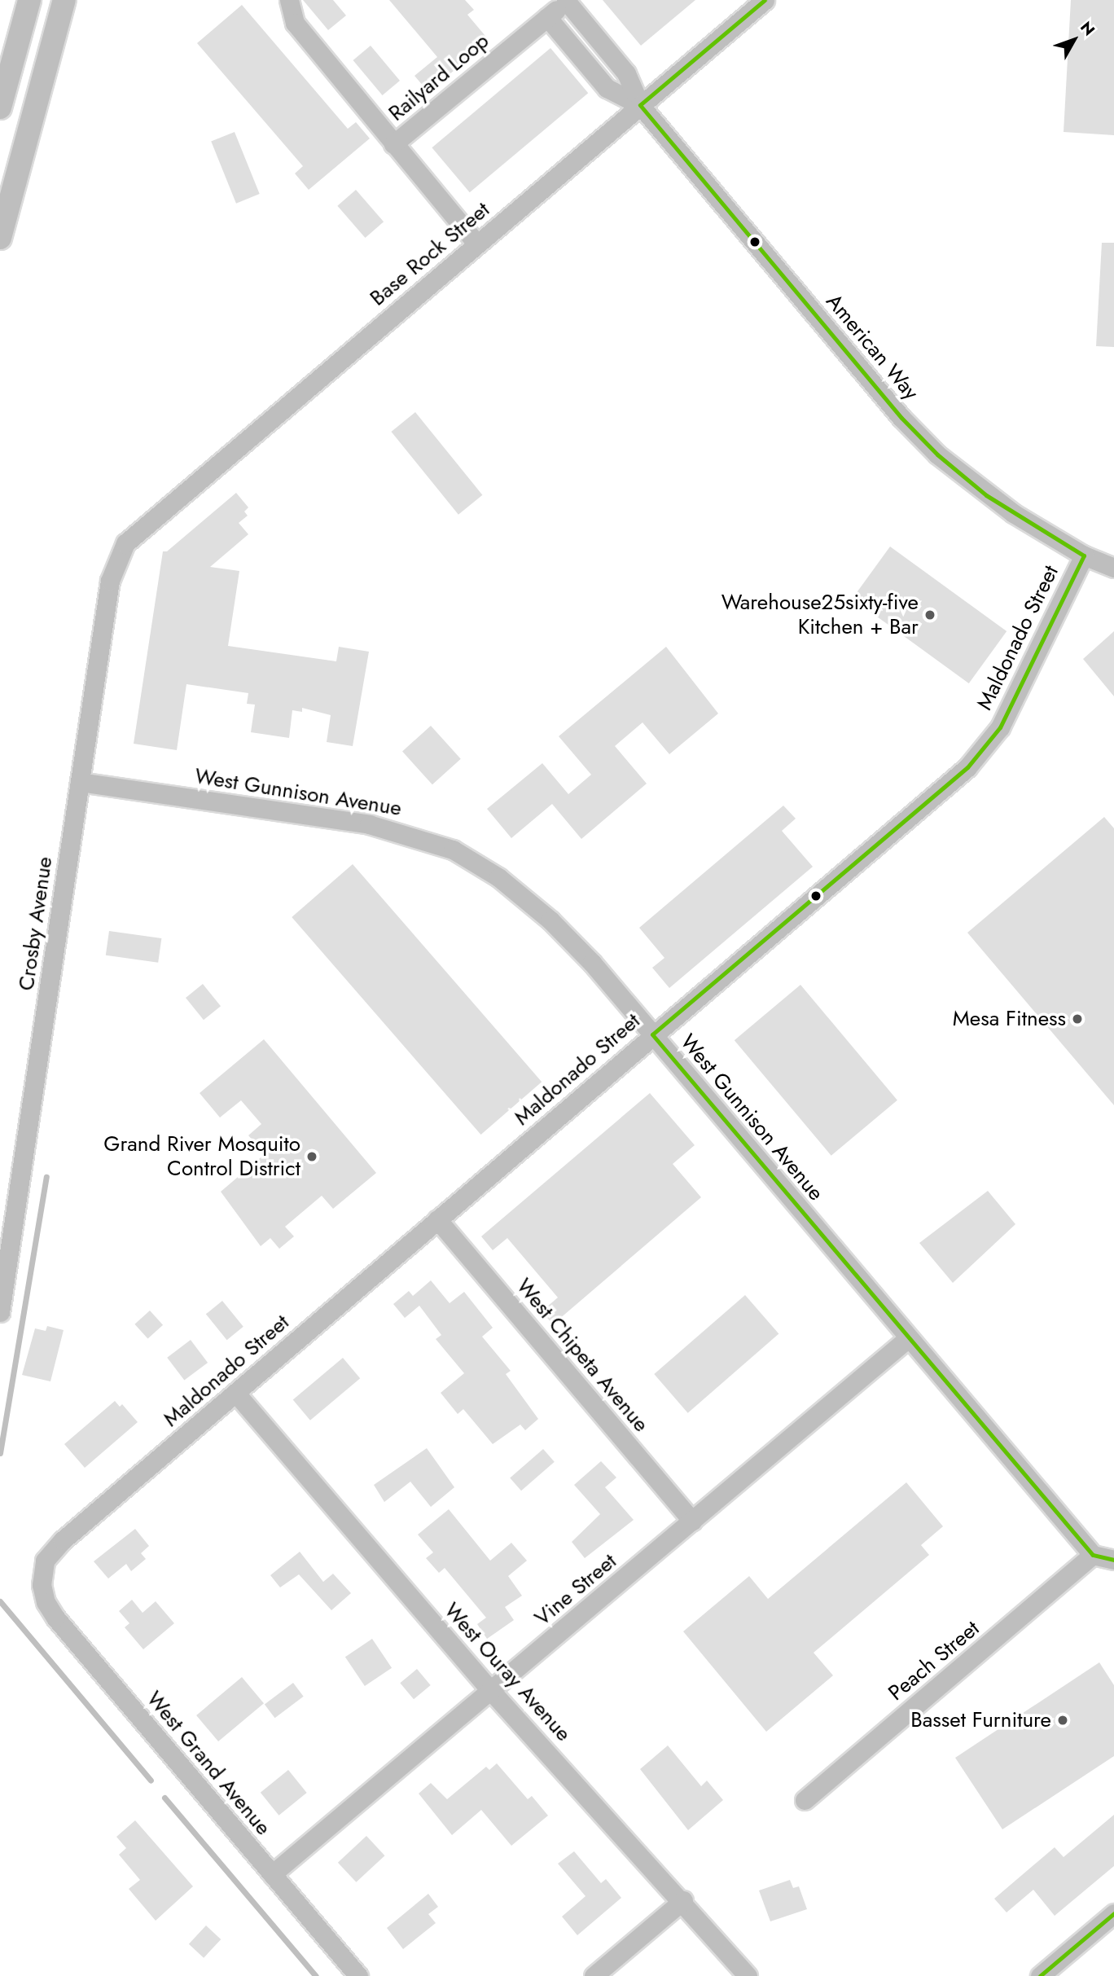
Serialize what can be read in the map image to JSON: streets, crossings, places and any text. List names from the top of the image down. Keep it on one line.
{"streets":{"street":["Railyard Loop","Base Rock Street","American Way","Maldonado Street","West Gunnison Avenue","Crosby Avenue","West Chipeta Avenue","Vine Street","Peach Street","West Ouray Avenue","West Grand Avenue"]},"crossings":[["Railyard Loop","Base Rock Street"],["Railyard Loop","American Way"],["Base Rock Street","American Way"],["Base Rock Street","Crosby Avenue"],["American Way","Maldonado Street"],["Maldonado Street","West Gunnison Avenue"],["Maldonado Street","West Chipeta Avenue"],["Maldonado Street","West Ouray Avenue"],["Maldonado Street","West Grand Avenue"],["West Gunnison Avenue","Crosby Avenue"],["West Gunnison Avenue","Vine Street"],["West Gunnison Avenue","Peach Street"],["West Chipeta Avenue","Vine Street"],["Vine Street","West Ouray Avenue"],["Vine Street","West Grand Avenue"]],"places":["Warehouse25sixty-five Kitchen + Bar","Mesa Fitness","Grand River Mosquito Control District","Basset Furniture"],"north":"top right"}
